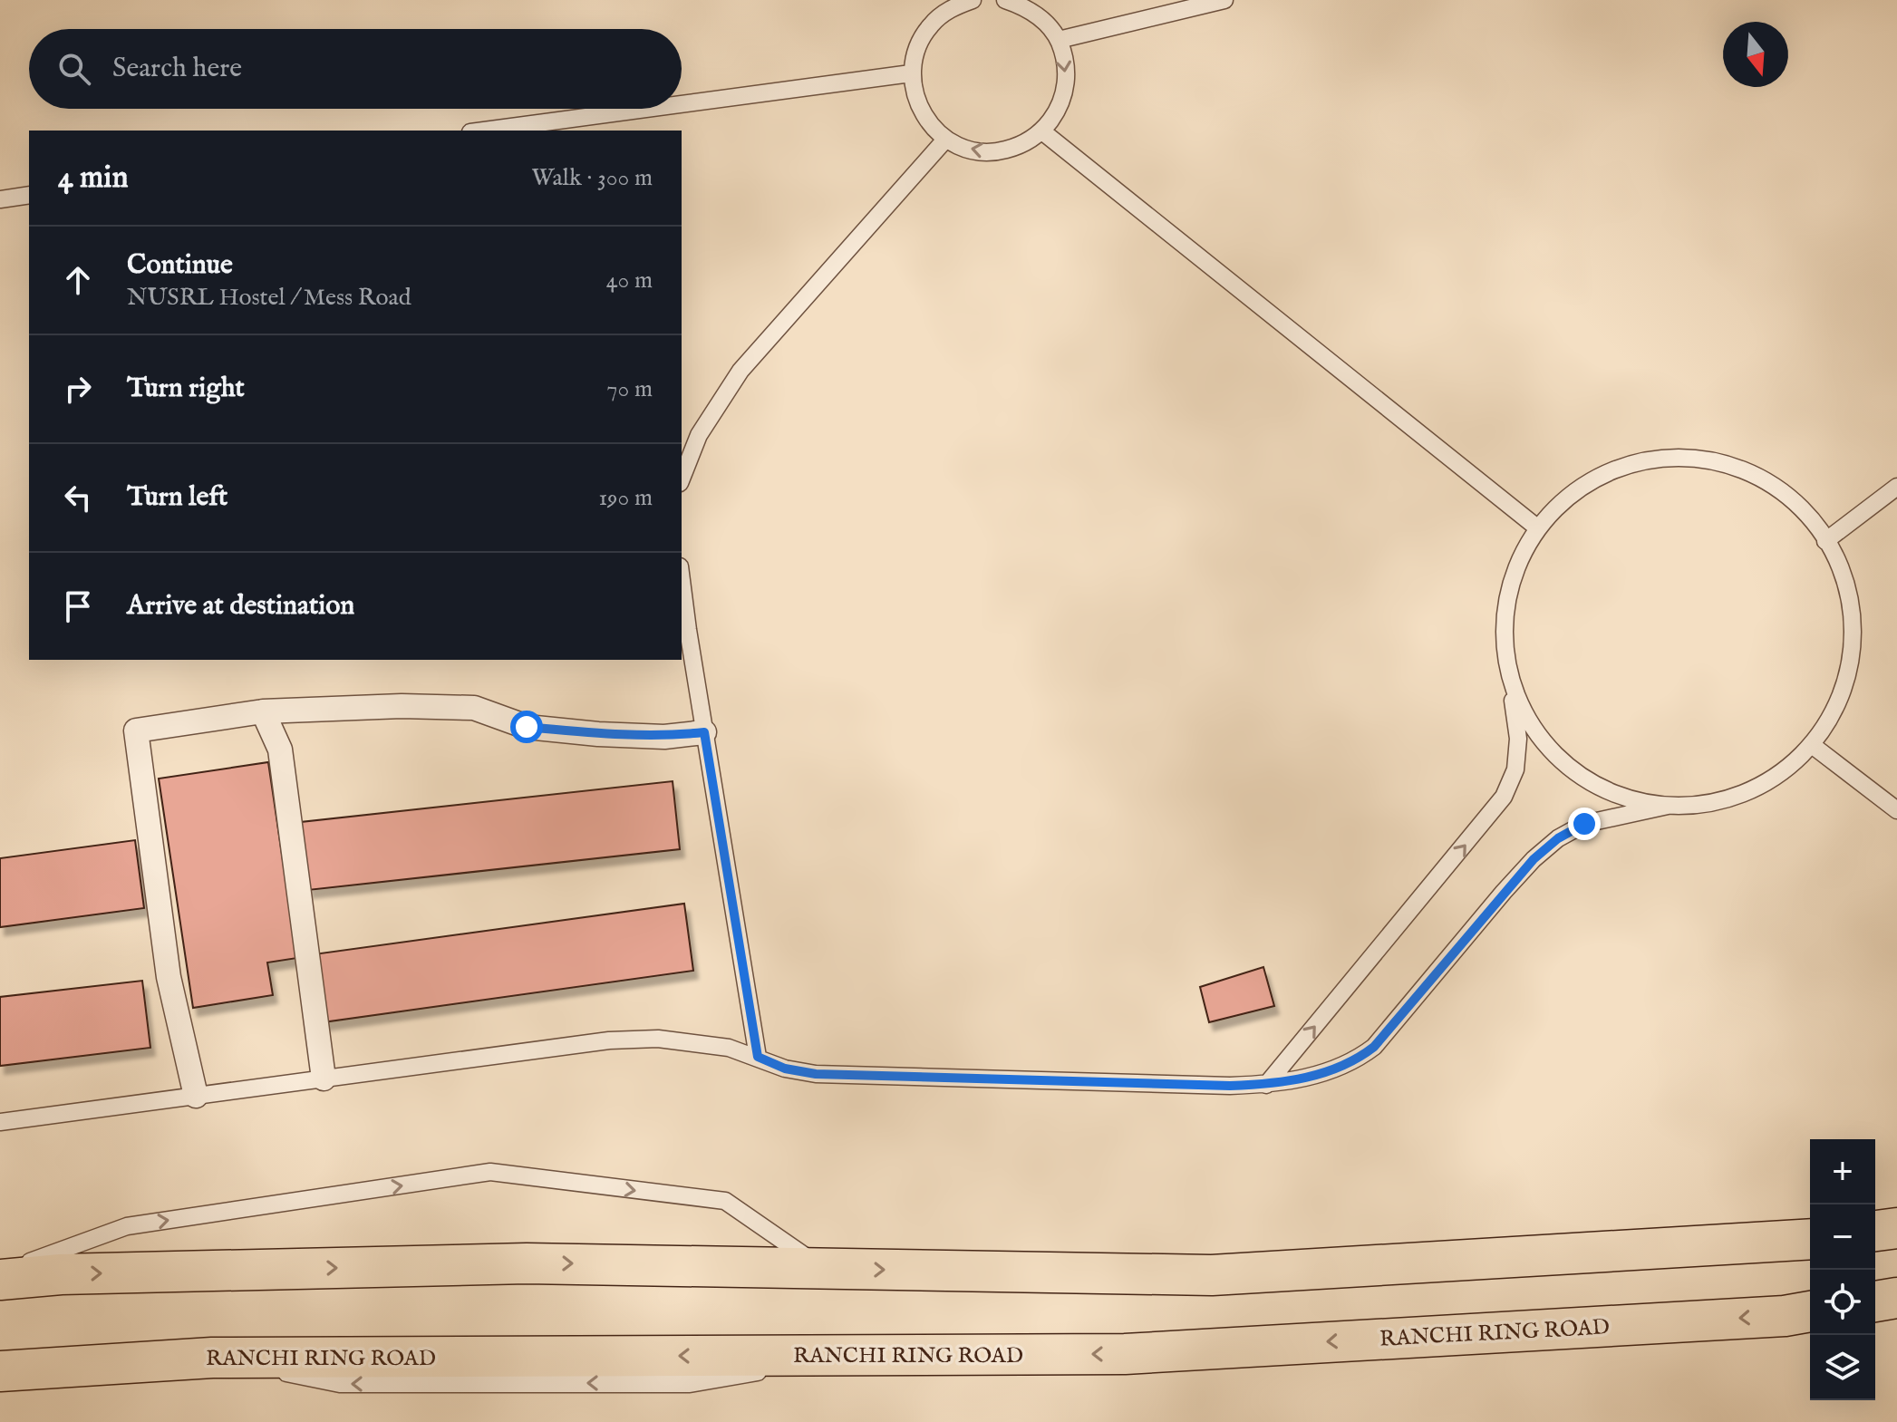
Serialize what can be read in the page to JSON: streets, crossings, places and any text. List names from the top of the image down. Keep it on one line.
{"streets":{"main road":["RANCHI RING ROAD"]},"north":"bottom","page":{"search":"Search here","heading":["4 min","Walk · 300 m"],"list":[["Continue","NUSRL Hostel / Mess Road","40 m"],["Turn right","70 m"],["Turn left","190 m"],"Arrive at destination"],"map_buttons":["+","−"]}}
